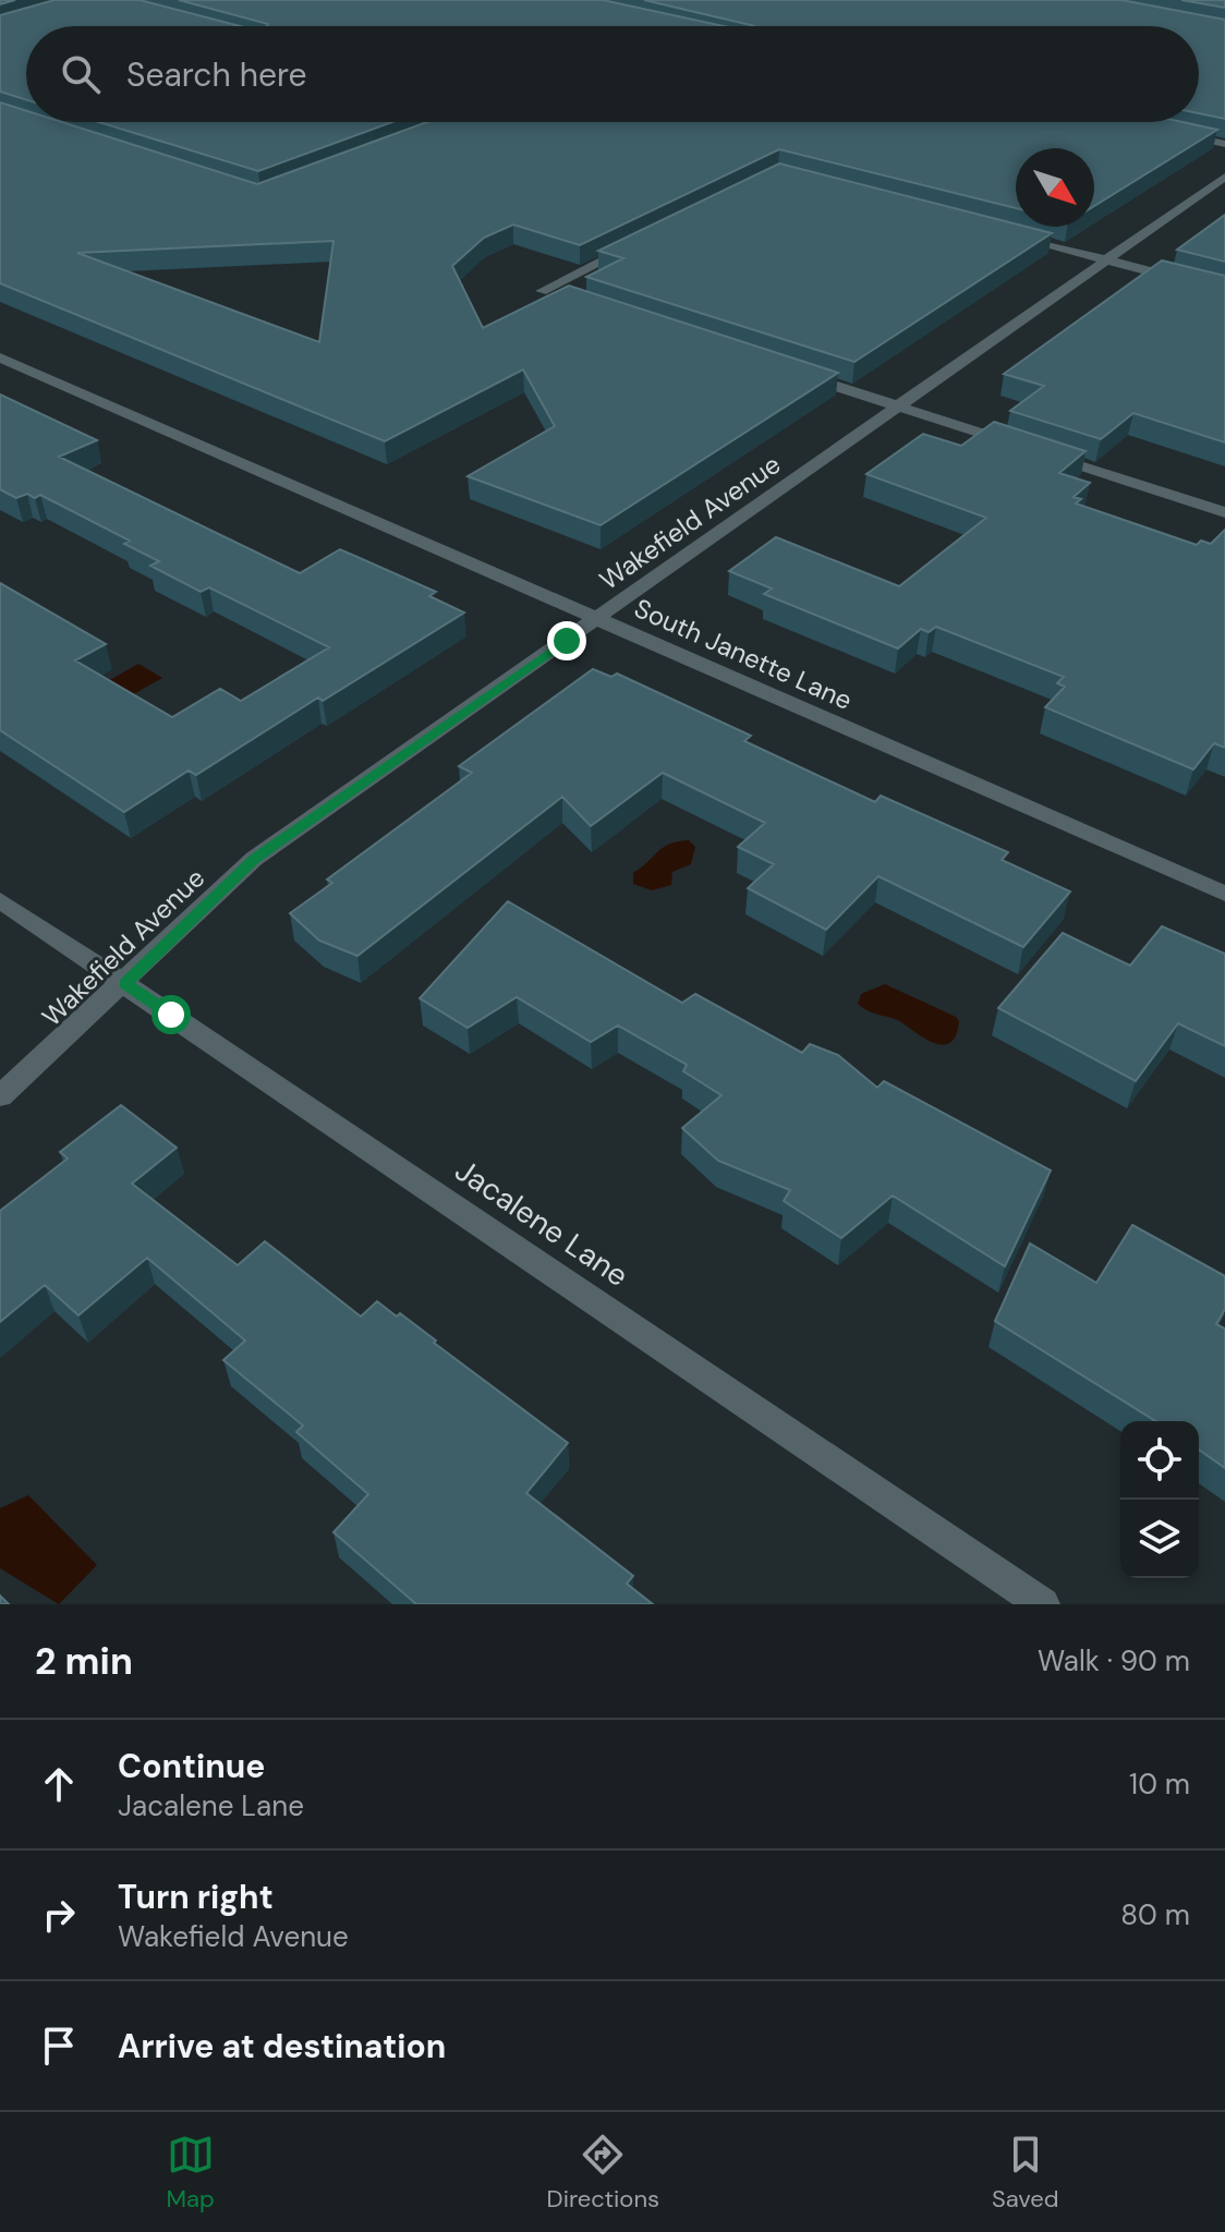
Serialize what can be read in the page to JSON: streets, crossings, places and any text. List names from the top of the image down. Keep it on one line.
{"streets":{"street":["Wakefield Avenue","South Janette Lane","Jacalene Lane"]},"crossings":[["Wakefield Avenue","South Janette Lane"],["Wakefield Avenue","Jacalene Lane"]],"north":"bottom right","page":{"search":"Search here","heading":["2 min","Walk · 90 m"],"list":[["Continue","Jacalene Lane","10 m"],["Turn right","Wakefield Avenue","80 m"],"Arrive at destination"],"nav":["Map","Directions","Saved"]}}
